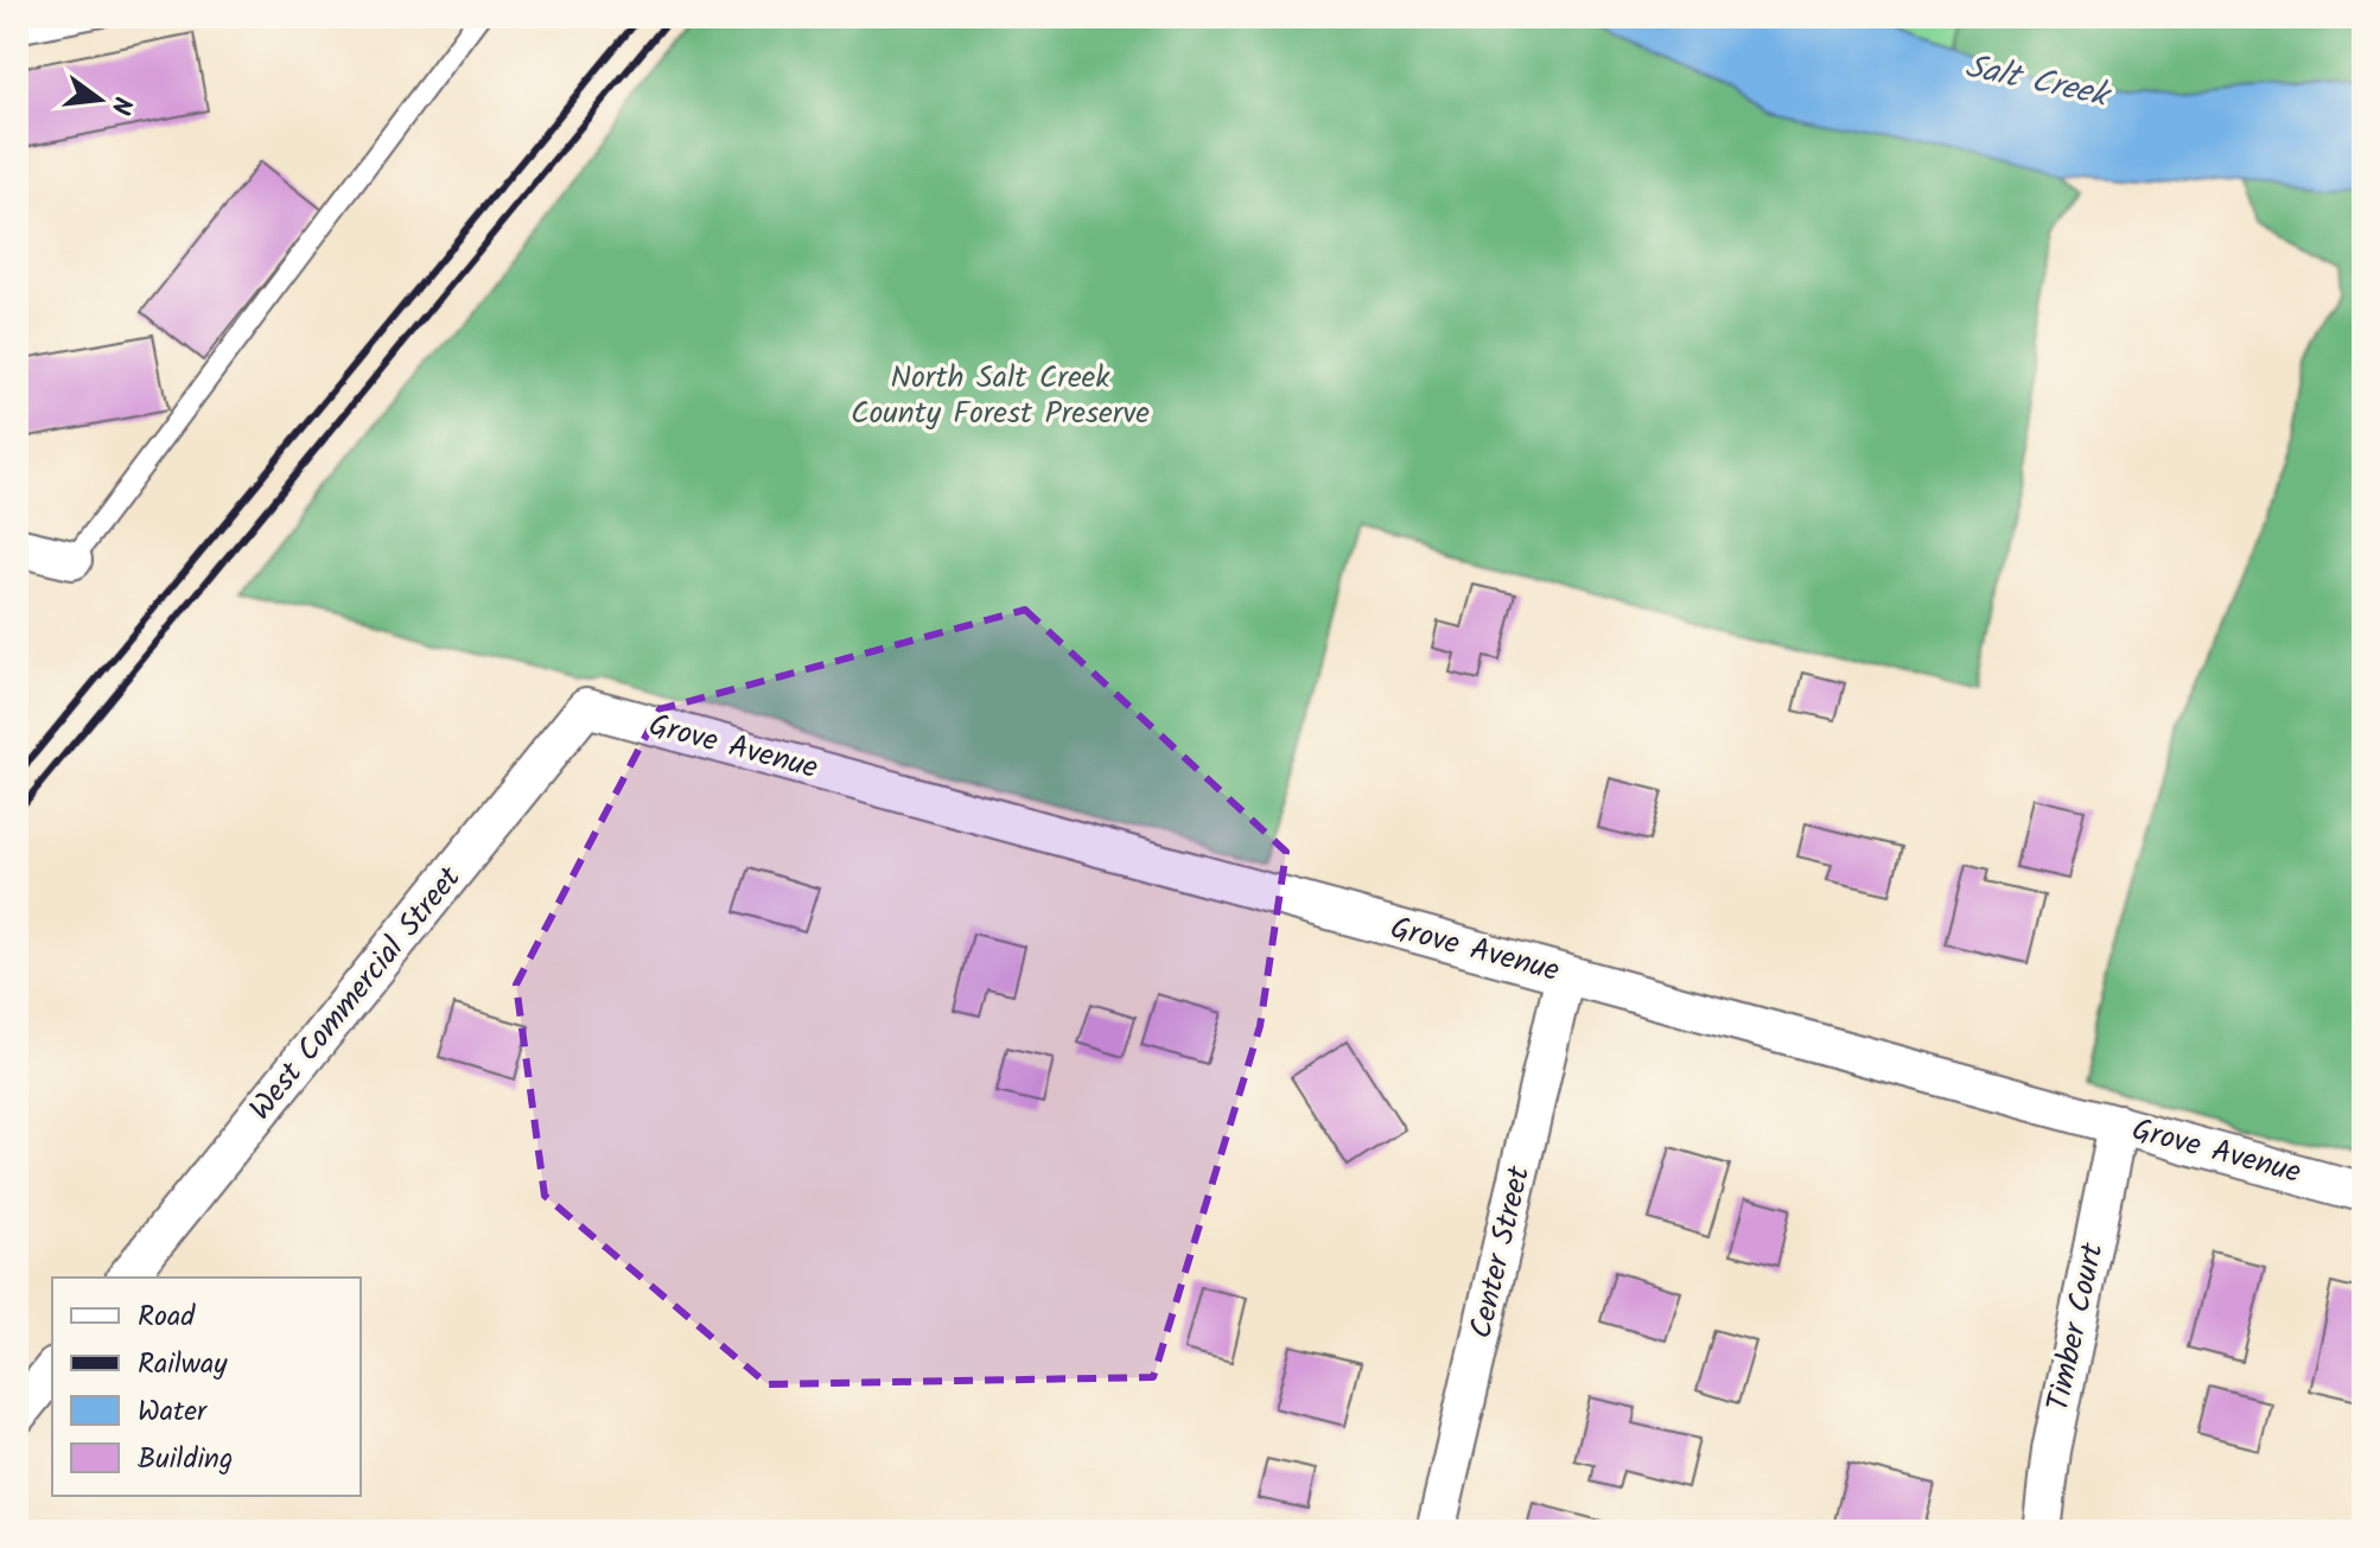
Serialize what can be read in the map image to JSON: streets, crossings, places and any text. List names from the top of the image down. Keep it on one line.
{"streets":{"street":["Grove Avenue","West Commercial Street","Center Street","Timber Court"]},"crossings":[["Grove Avenue","West Commercial Street"],["Grove Avenue","Center Street"],["Grove Avenue","Timber Court"]],"water":["Salt Creek"],"parks":["North Salt Creek County Forest Preserve"],"legend":["Road","Railway","Water","Building"],"north":"right"}
